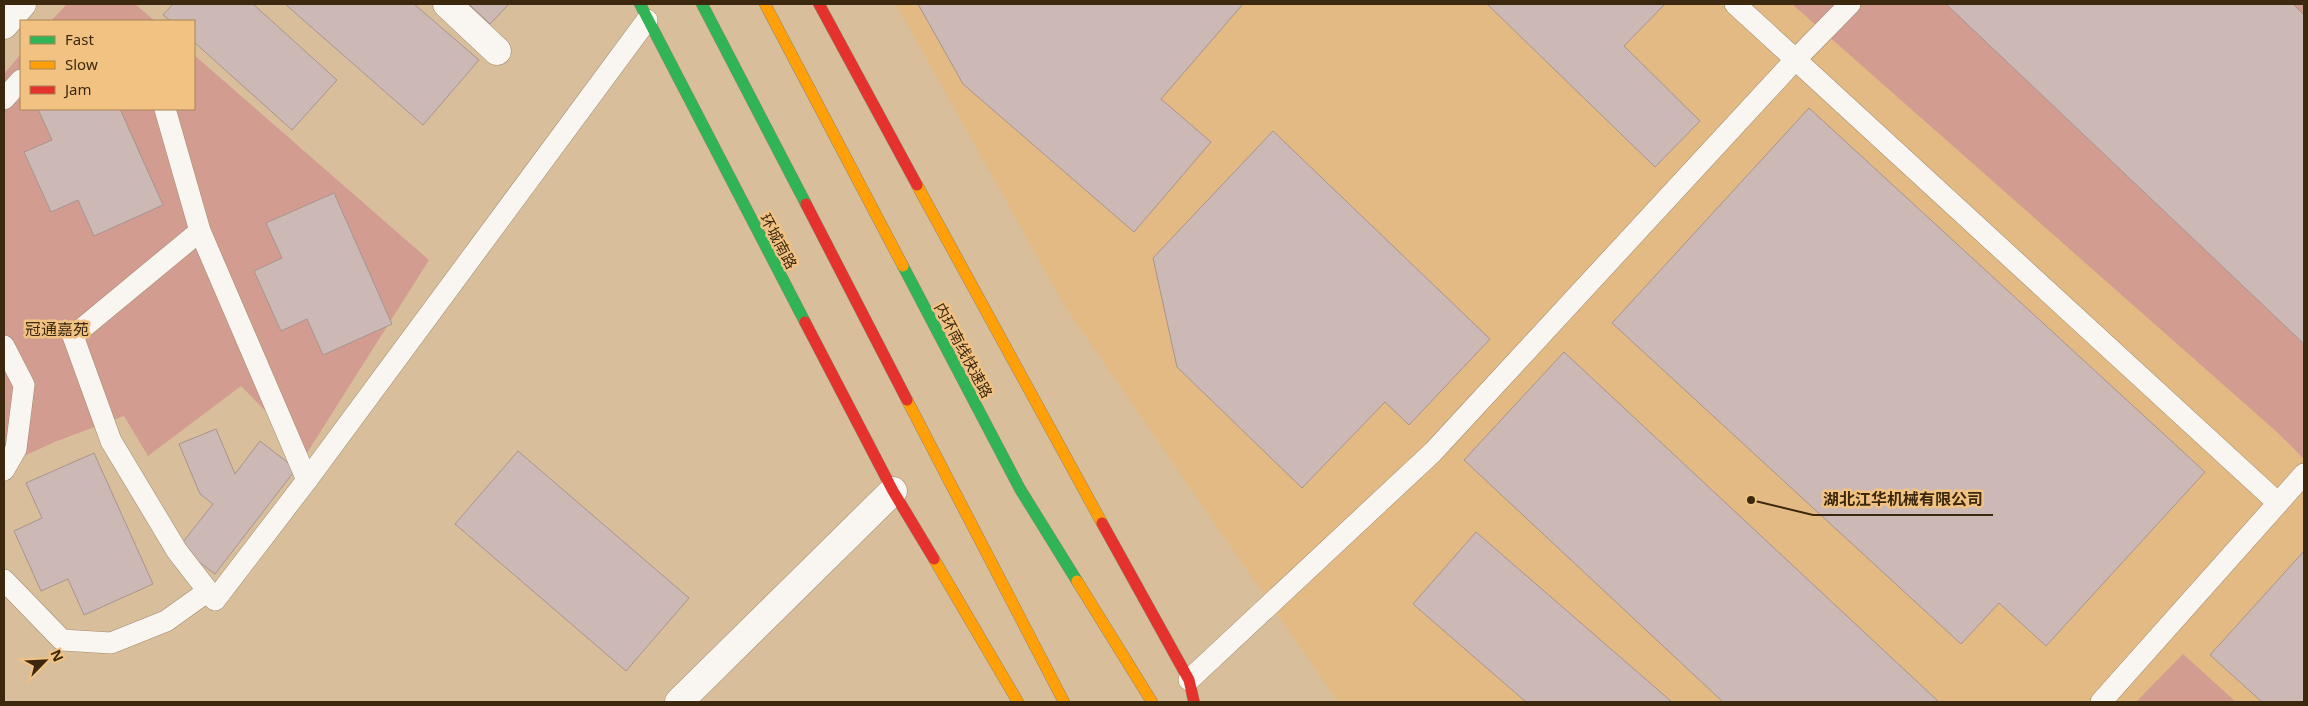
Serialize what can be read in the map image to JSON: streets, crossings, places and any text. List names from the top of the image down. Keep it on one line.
{"streets":{"highway":["环城南路","内环南线快速路"]},"districts":["冠通嘉苑"],"places":["湖北江华机械有限公司"],"legend":["Fast","Slow","Jam"],"north":"top right"}
